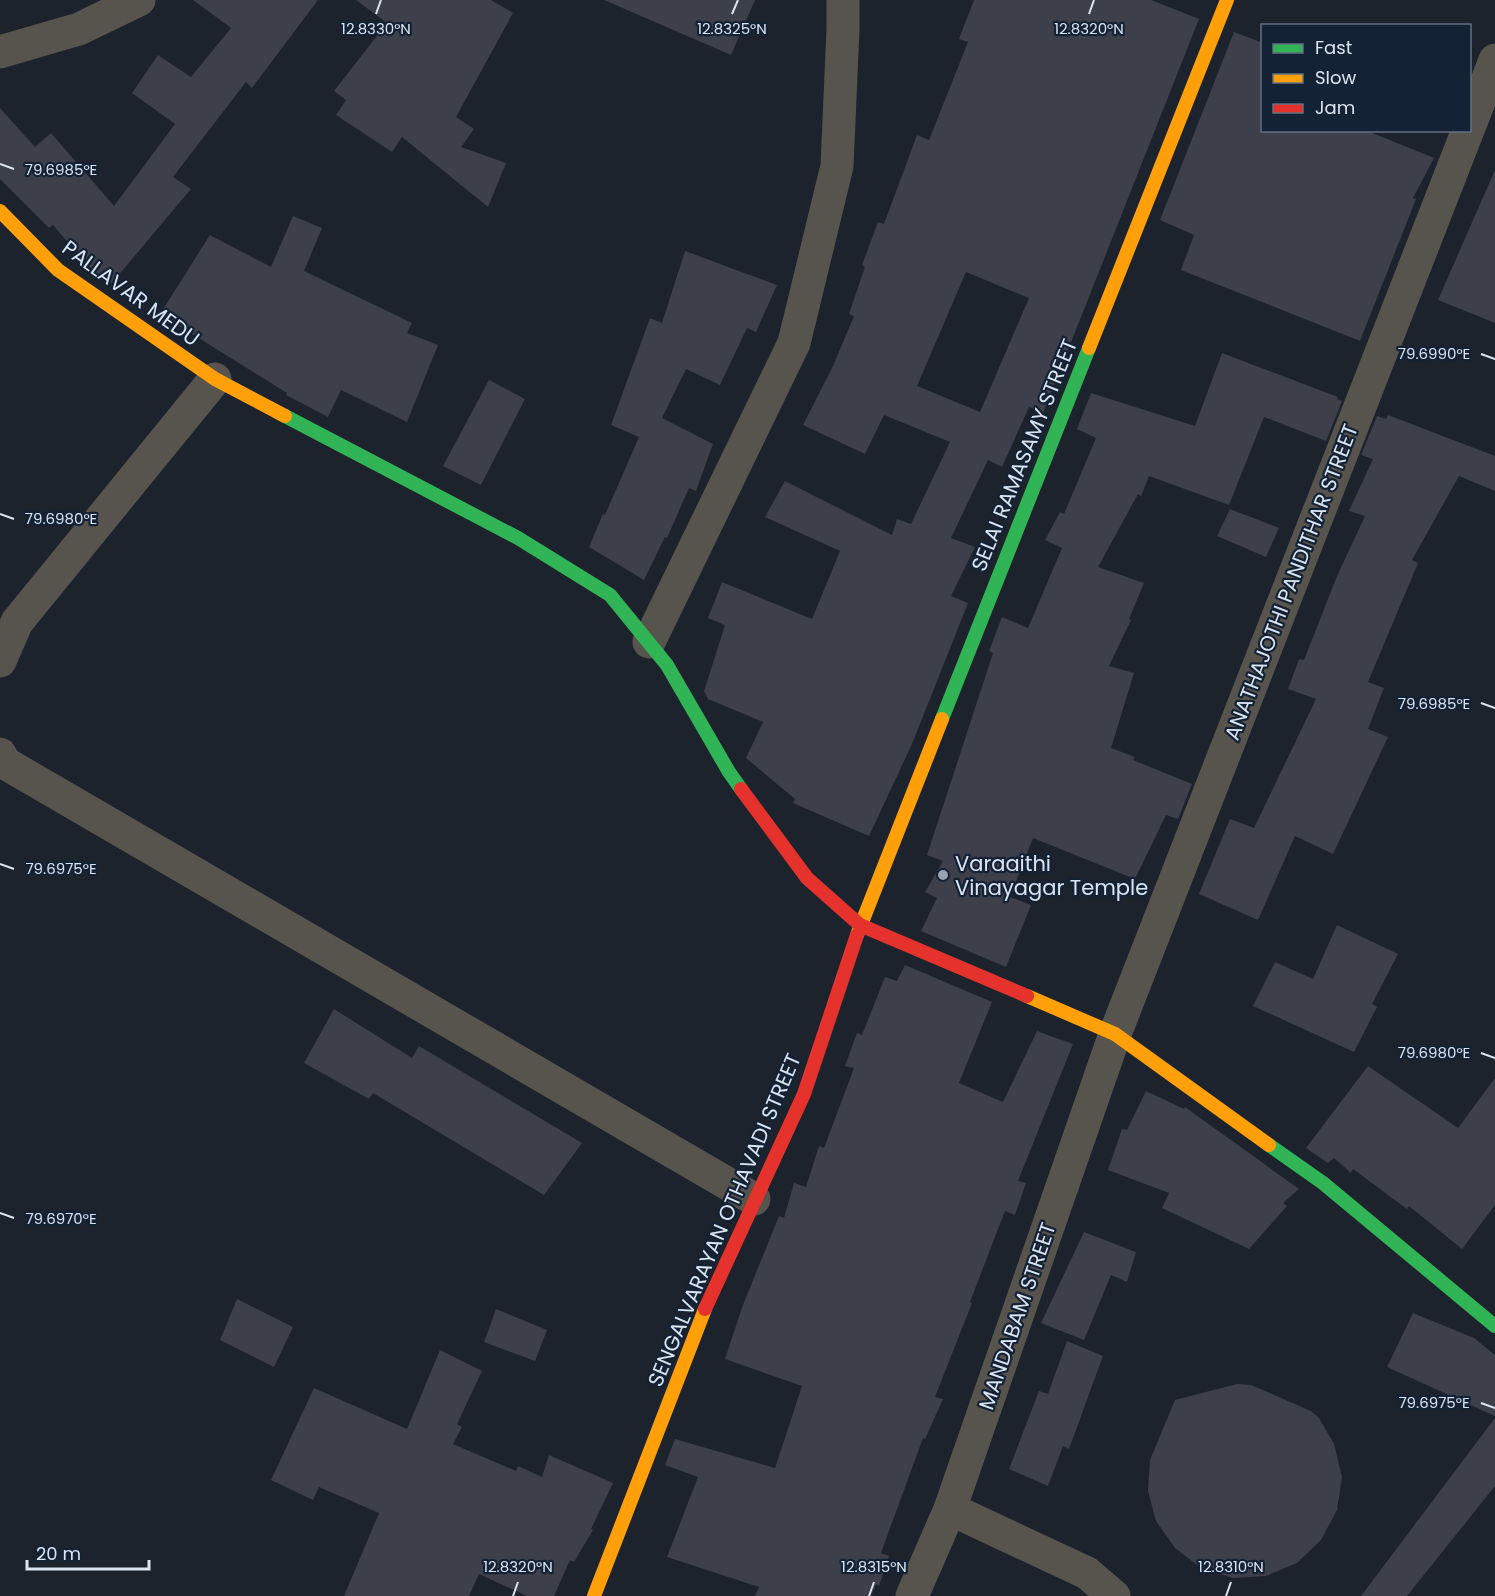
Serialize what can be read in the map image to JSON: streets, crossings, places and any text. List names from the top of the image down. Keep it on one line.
{"streets":{"street":["PALLAVAR MEDU","SELAI RAMASAMY STREET","ANATHAJOTHI PANDITHAR STREET","SENGALVARAYAN OTHAVADI STREET","MANDABAM STREET"]},"crossings":[["PALLAVAR MEDU","SELAI RAMASAMY STREET"],["PALLAVAR MEDU","ANATHAJOTHI PANDITHAR STREET"],["PALLAVAR MEDU","SENGALVARAYAN OTHAVADI STREET"],["PALLAVAR MEDU","MANDABAM STREET"],["SELAI RAMASAMY STREET","SENGALVARAYAN OTHAVADI STREET"],["ANATHAJOTHI PANDITHAR STREET","MANDABAM STREET"]],"places":["Varaaithi Vinayagar Temple"],"legend":["Fast","Slow","Jam"],"scale_bar":"20 m","coordinates":["12.8325°N","12.8320°N","12.8330°N","79.6985°E","79.6990°E","79.6980°E","79.6975°E","79.6970°E","12.8315°N","12.8310°N"]}
